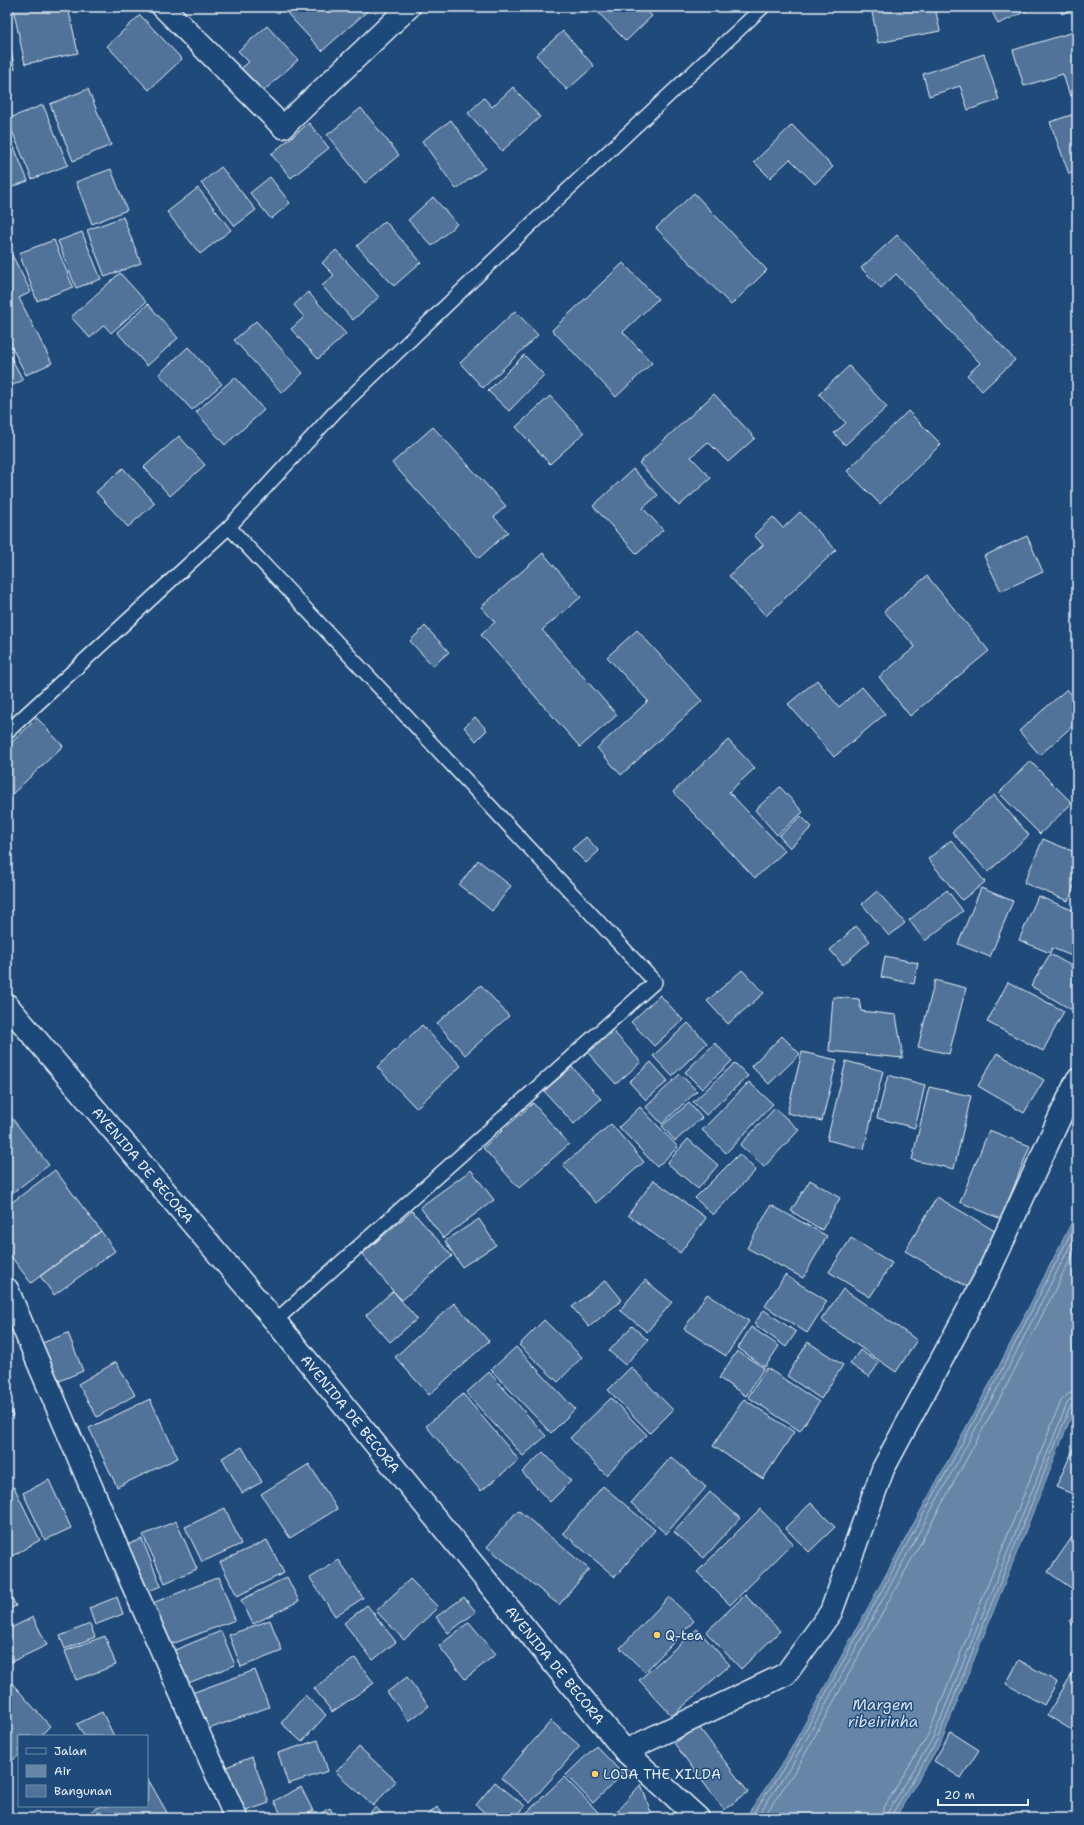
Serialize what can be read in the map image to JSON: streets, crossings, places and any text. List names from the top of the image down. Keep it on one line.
{"streets":{"street":["AVENIDA DE BECORA"]},"water":["Margem ribeirinha"],"places":["Q-tea","LOJA THE XI.LDA"],"legend":["Jalan","Air","Bangunan"],"scale_bar":"20 m"}
